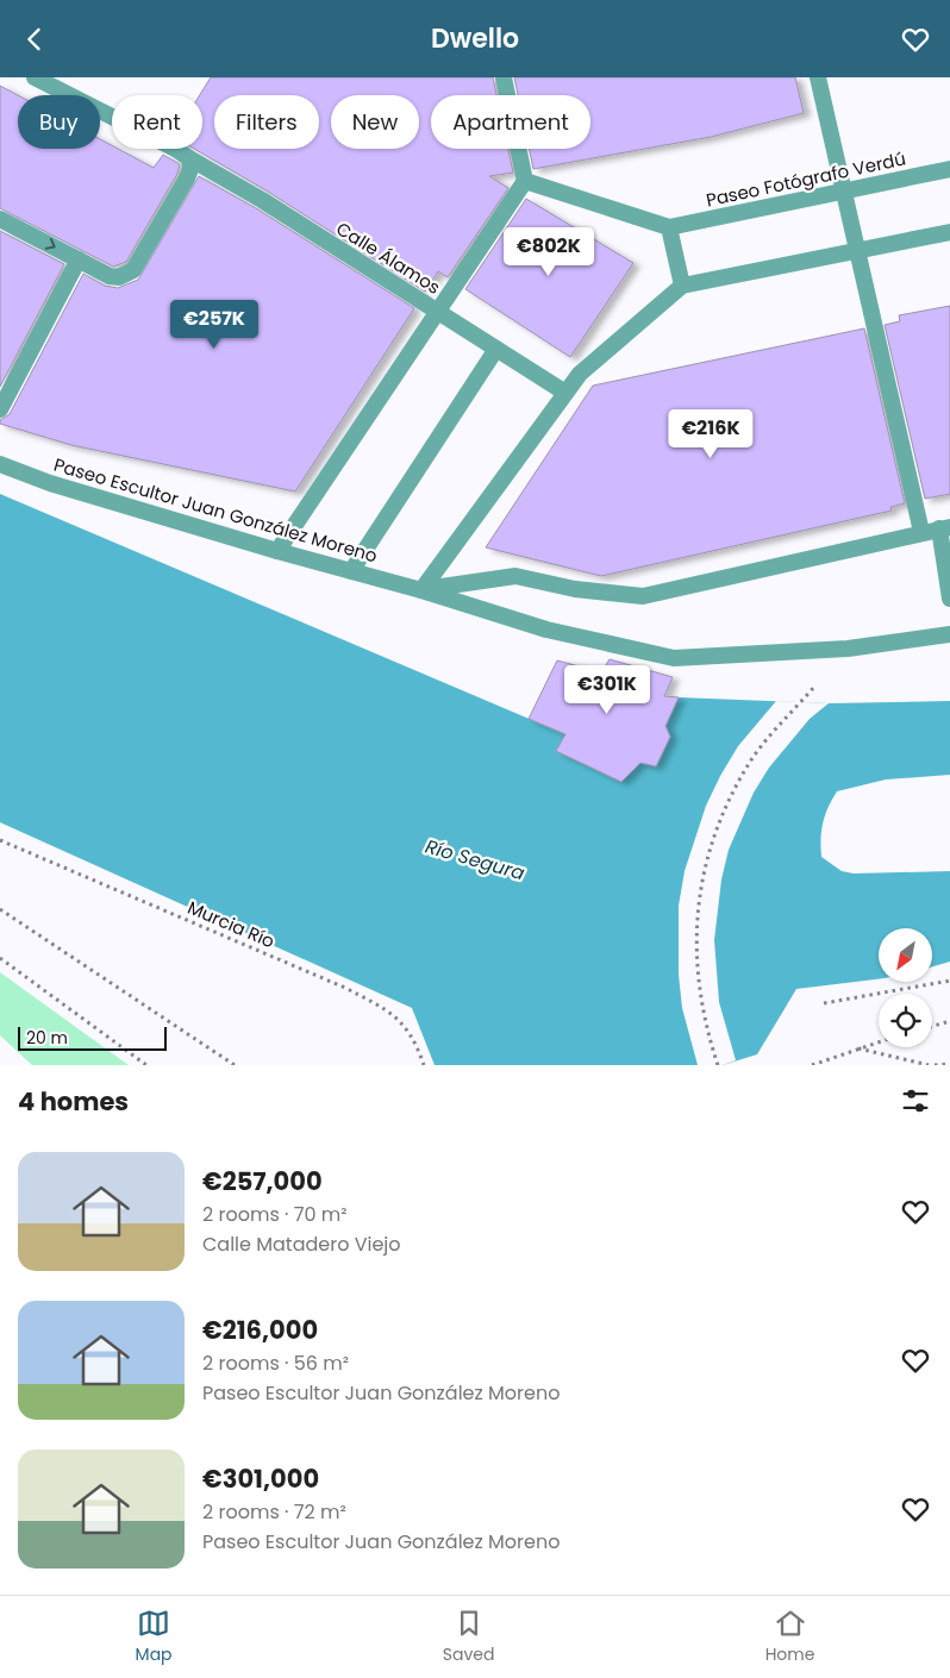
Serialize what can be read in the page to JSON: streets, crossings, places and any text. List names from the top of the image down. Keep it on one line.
{"streets":{"street":["Paseo Fotógrafo Verdú","Calle Álamos","Paseo Escultor Juan González Moreno"],"path":["Murcia Río"]},"water":["Río Segura"],"scale_bar":"20 m","north":"bottom left","page":{"header":"Dwello","chip":["Buy","Rent","Filters","New","Apartment"],"price":["€802K","€257K","€216K","€301K"],"scale":"20 m","heading":"4 homes","list":[{"name":"€257,000","note":"2 rooms · 70 m² · Calle Matadero Viejo"},{"name":"€216,000","note":"2 rooms · 56 m² · Paseo Escultor Juan González Moreno"},{"name":"€301,000","note":"2 rooms · 72 m² · Paseo Escultor Juan González Moreno"}],"tabs":["Map","Saved","Home"]}}
